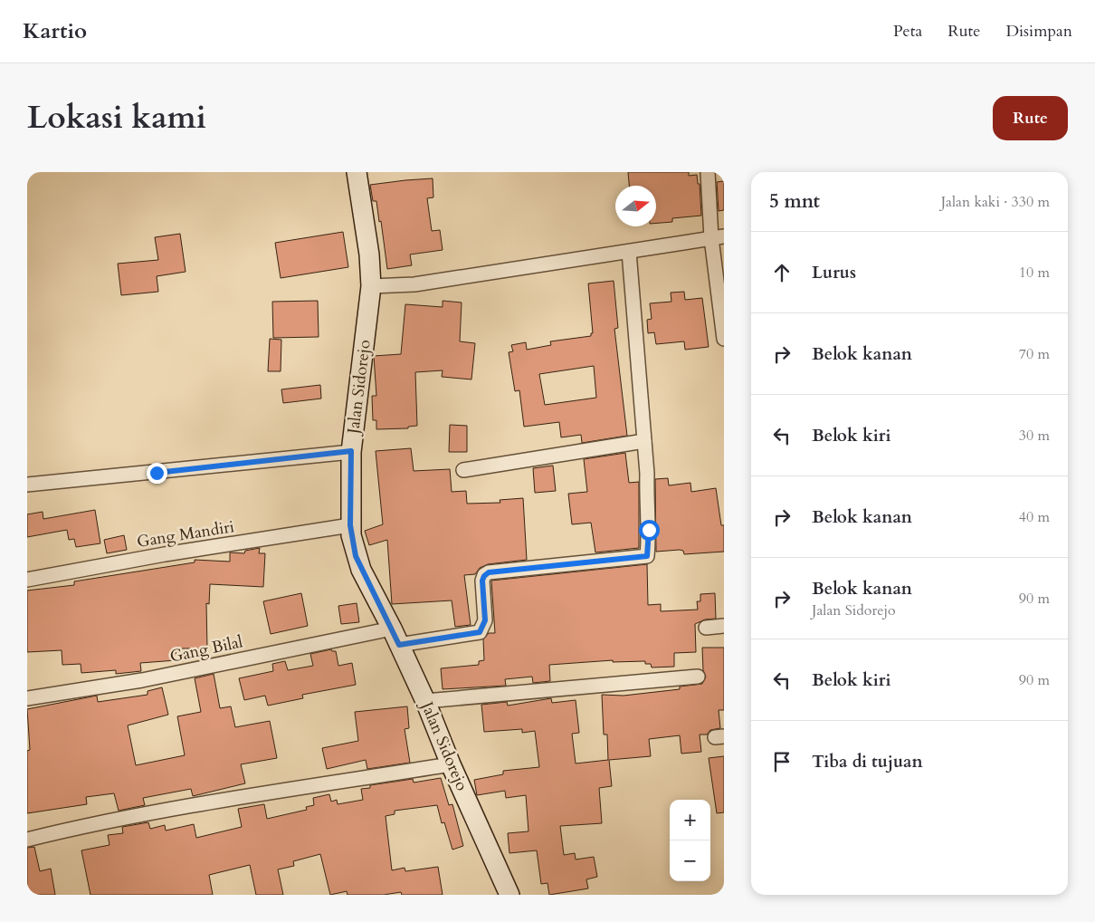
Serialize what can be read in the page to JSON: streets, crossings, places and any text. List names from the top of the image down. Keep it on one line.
{"streets":{"street":["Jalan Sidorejo","Gang Mandiri","Gang Bilal"]},"crossings":[["Jalan Sidorejo","Gang Mandiri"],["Jalan Sidorejo","Gang Bilal"]],"north":"right","page":{"header":"Kartio","nav":["Peta","Rute","Disimpan"],"title":"Lokasi kami","buttons":"Rute","heading":["5 mnt","Jalan kaki · 330 m"],"list":[["Lurus","10 m"],["Belok kanan","70 m"],["Belok kiri","30 m"],["Belok kanan","40 m"],["Belok kanan","Jalan Sidorejo","90 m"],["Belok kiri","90 m"],"Tiba di tujuan"],"map_buttons":["+","−"]}}
